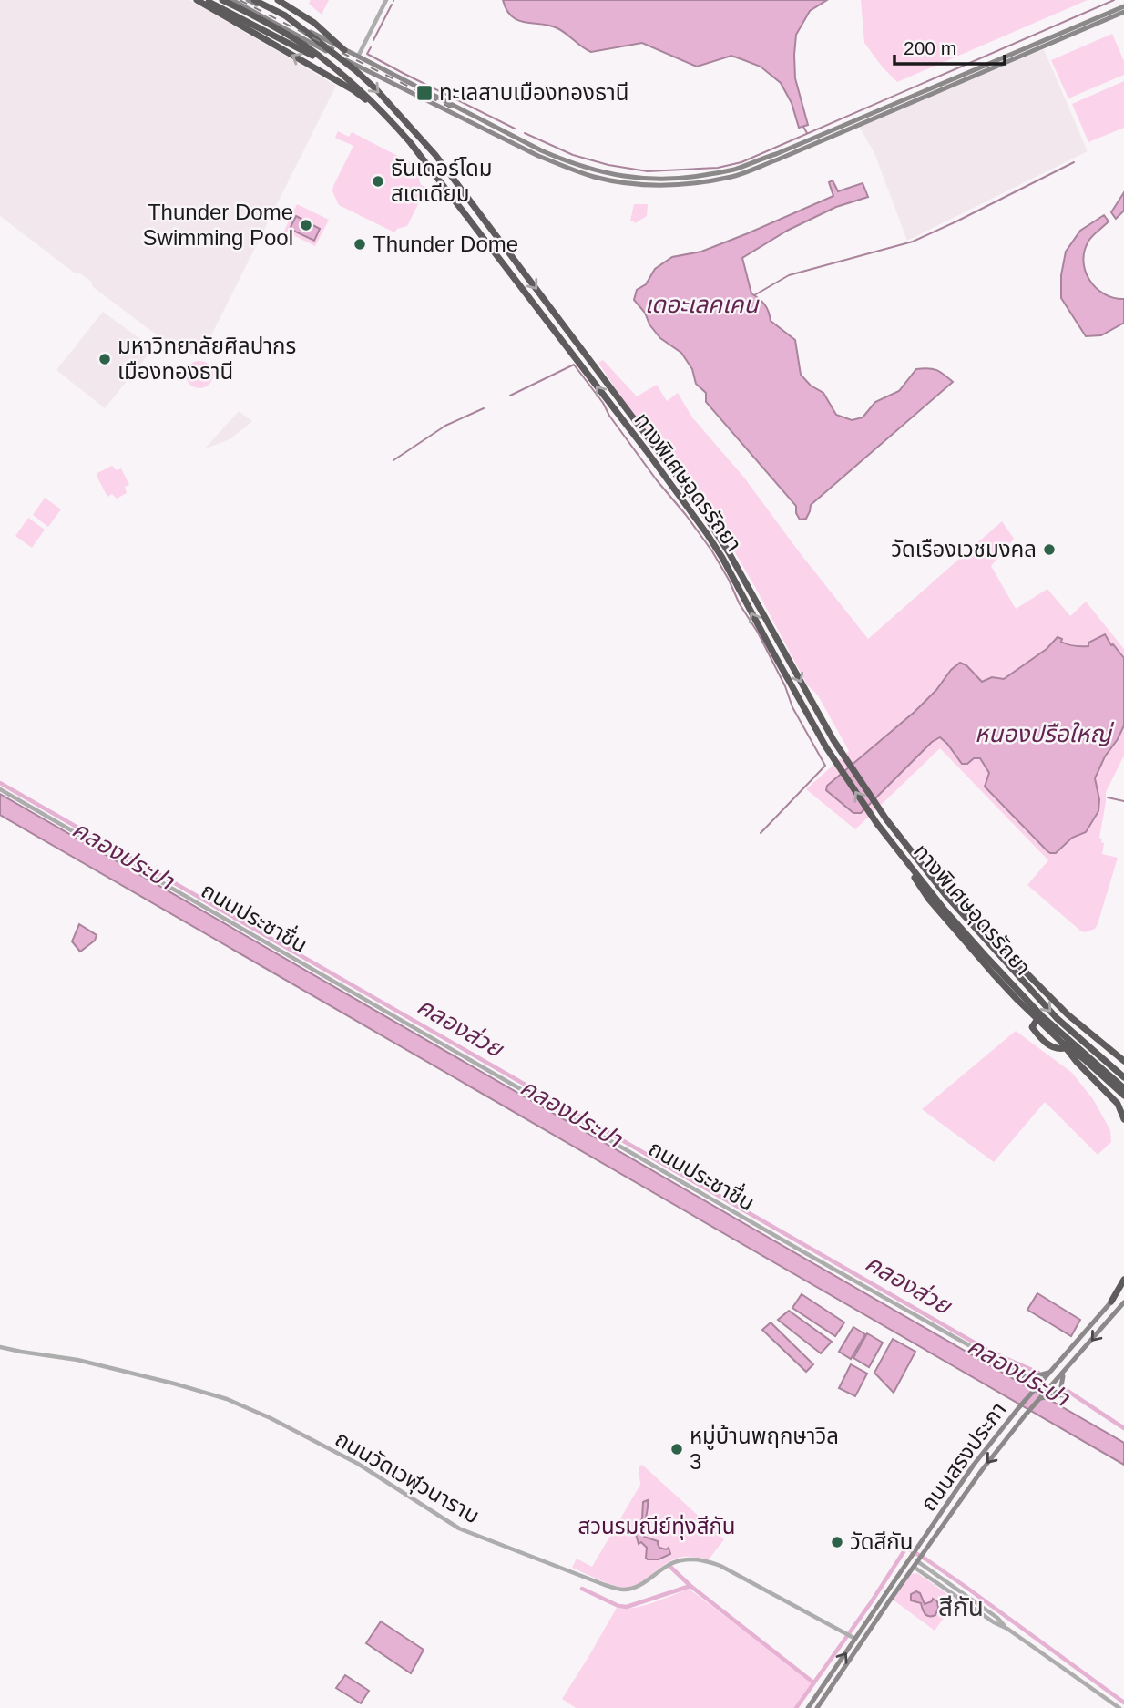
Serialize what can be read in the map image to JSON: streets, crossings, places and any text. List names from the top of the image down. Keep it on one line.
{"streets":{"highway":["ทางพิเศษอุดรรัถยา"],"main road":["ถนนสรงประภา"],"street":["ถนนประชาชื่น","ถนนวัดเวฬุวนาราม"]},"crossings":[["ถนนสรงประภา","ถนนวัดเวฬุวนาราม"]],"districts":["สีกัน"],"water":["เดอะเลคเคน","หนองปรือใหญ่","คลองประปา","คลองส่วย"],"parks":["สวนรมณีย์ทุ่งสีกัน"],"places":{"transit":["ทะเลสาบเมืองทองธานี"],"other":["ธันเดอร์โดม สเตเดียม","Thunder Dome Swimming Pool","Thunder Dome","มหาวิทยาลัยศิลปากร เมืองทองธานี","วัดเรืองเวชมงคล","หมู่บ้านพฤกษาวิล 3","วัดสีกัน"]},"scale_bar":"200 m"}
